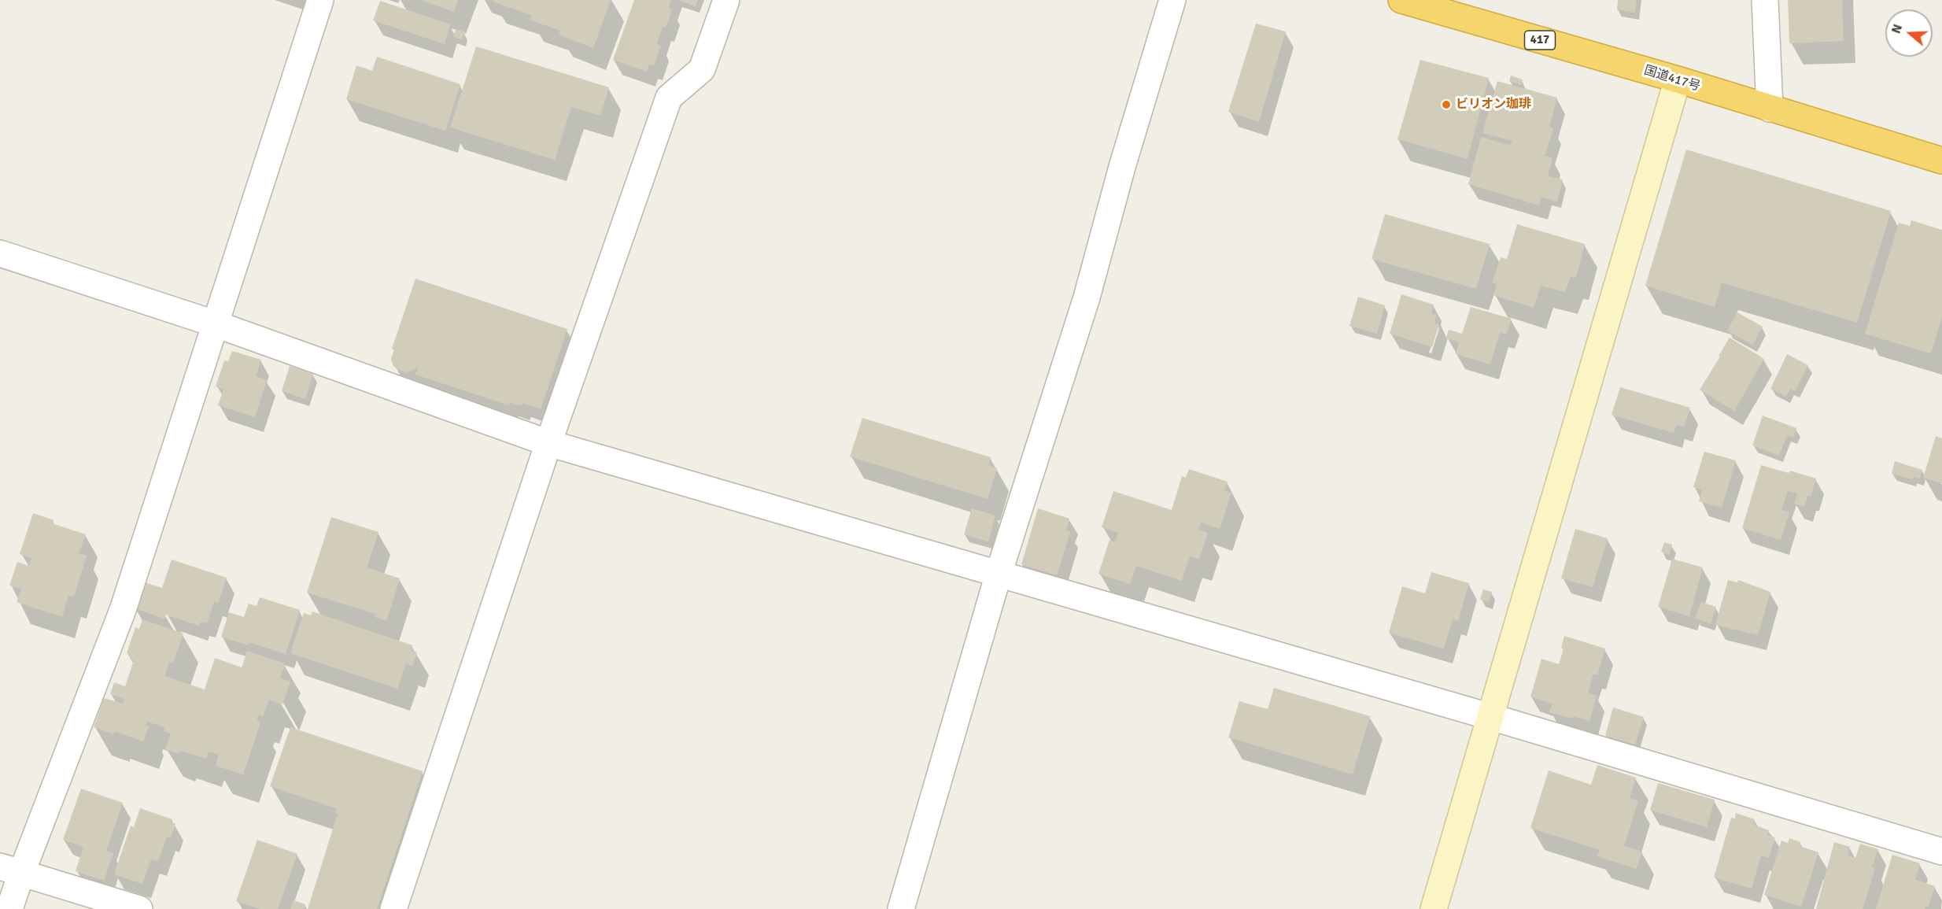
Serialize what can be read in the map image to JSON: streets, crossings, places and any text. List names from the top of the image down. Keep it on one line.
{"streets":{"highway":["417","国道417号"]},"places":["ビリオン珈琲"],"north":"left"}
